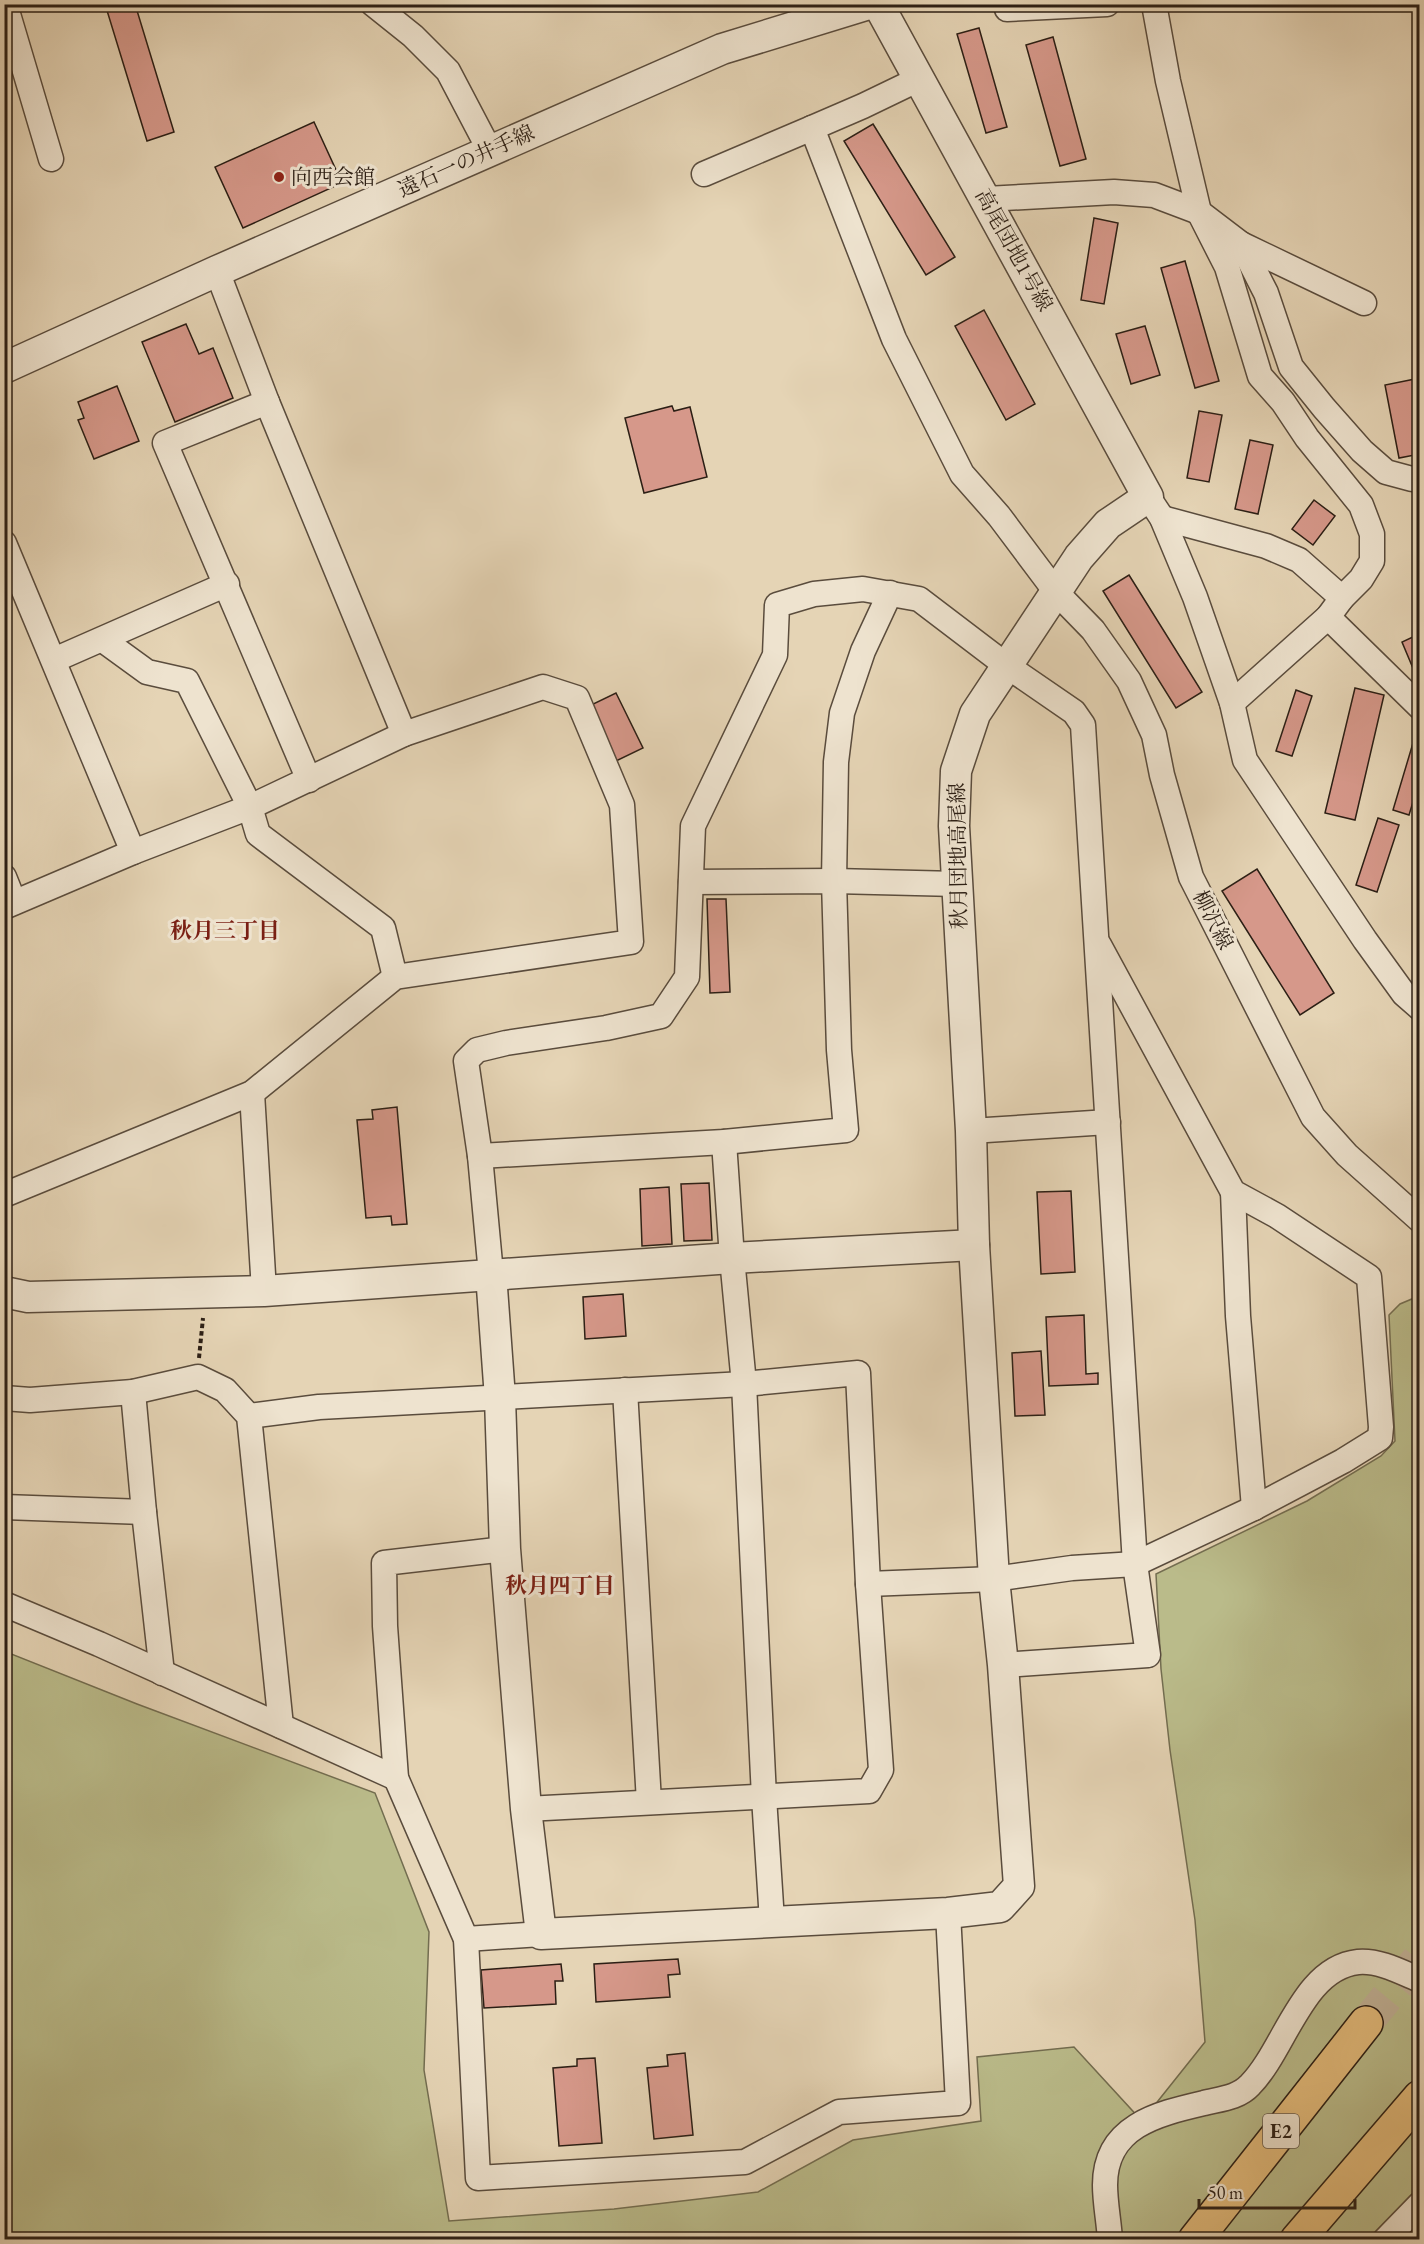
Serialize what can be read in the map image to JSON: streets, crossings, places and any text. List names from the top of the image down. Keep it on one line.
{"streets":{"highway":["E2"],"street":["遠石一の井手線","高尾団地1号線","秋月団地高尾線","柳沢線"]},"crossings":[["高尾団地1号線","秋月団地高尾線"],["秋月団地高尾線","柳沢線"]],"districts":["秋月三丁目","秋月四丁目"],"places":["向西会館"],"scale_bar":"50 m"}
